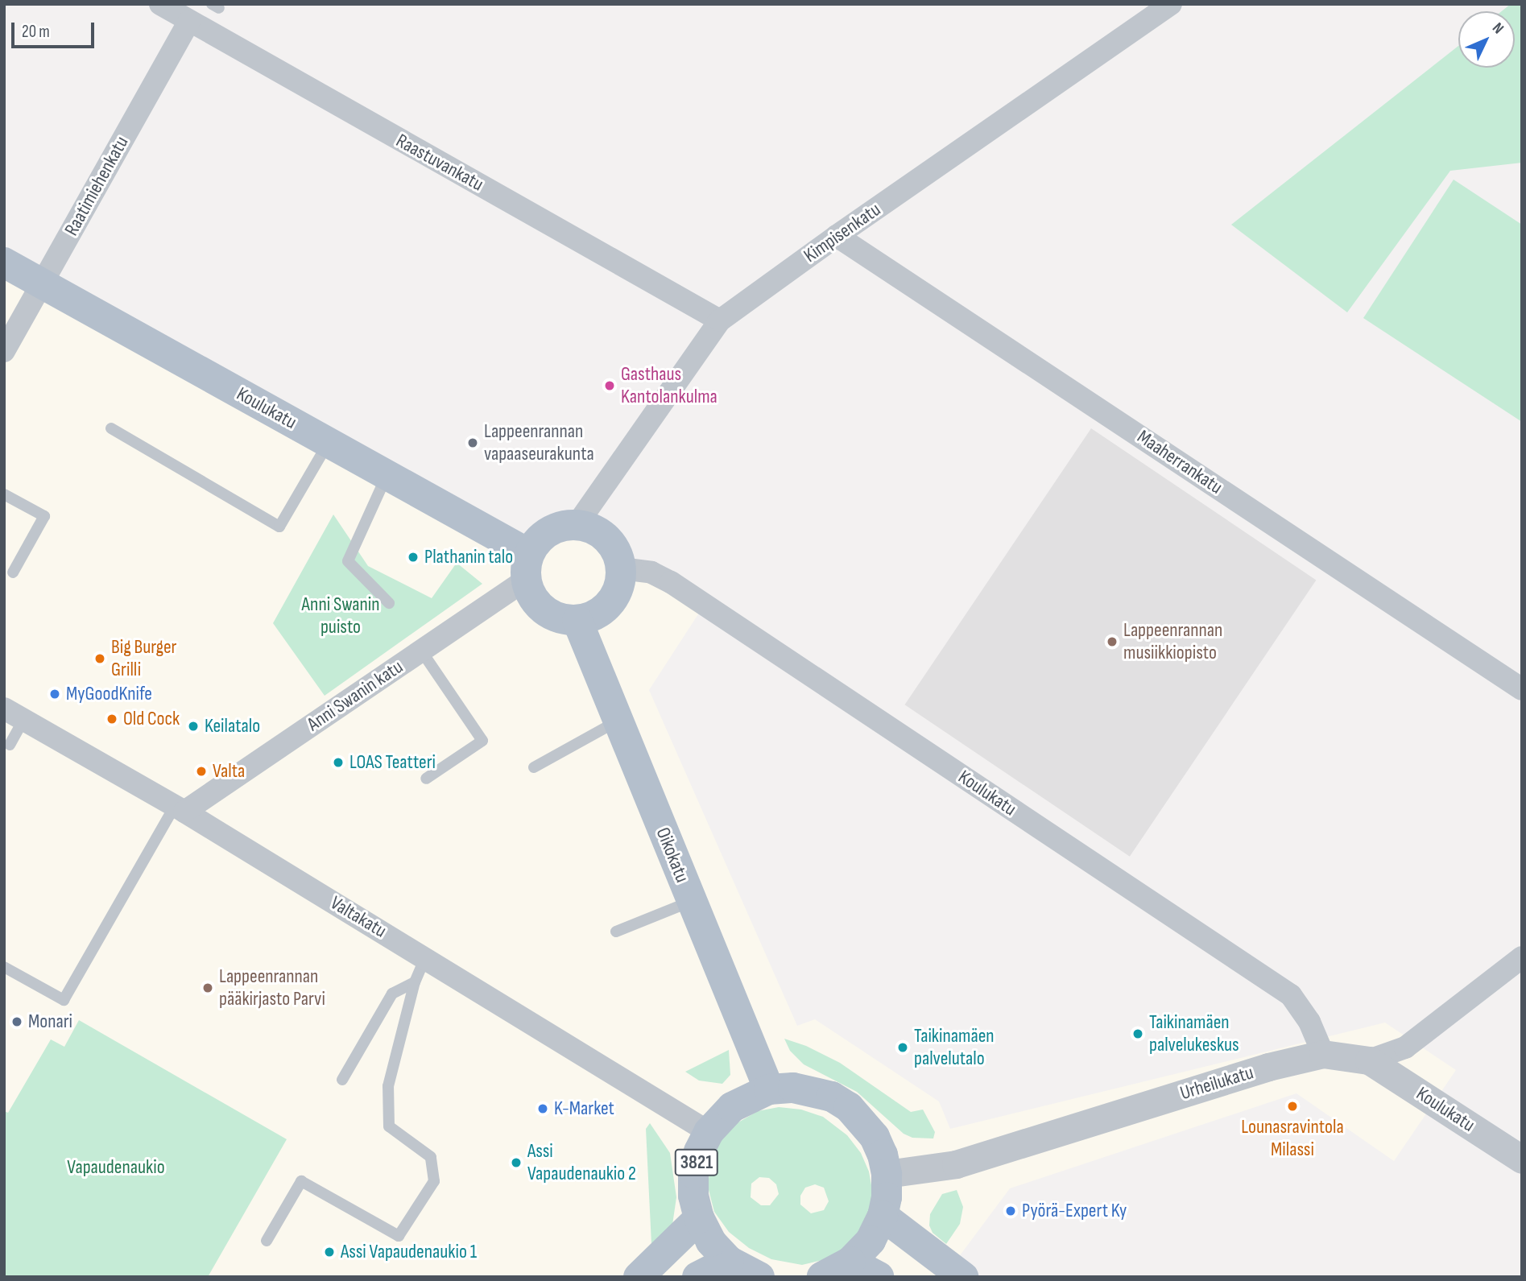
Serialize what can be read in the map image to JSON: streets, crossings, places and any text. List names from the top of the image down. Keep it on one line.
{"streets":{"main road":["Koulukatu","Oikokatu","3821"],"street":["Raastuvankatu","Raatimiehenkatu","Kimpisenkatu","Maaherrankatu","Anni Swanin katu","Valtakatu","Urheilukatu"]},"crossings":[["Raastuvankatu","Raatimiehenkatu"],["Raastuvankatu","Kimpisenkatu"],["Raatimiehenkatu","Koulukatu"],["Kimpisenkatu","Koulukatu"],["Kimpisenkatu","Maaherrankatu"],["Kimpisenkatu","Anni Swanin katu"],["Kimpisenkatu","Oikokatu"],["Koulukatu","Anni Swanin katu"],["Koulukatu","Oikokatu"],["Koulukatu","Urheilukatu"],["Anni Swanin katu","Oikokatu"],["Anni Swanin katu","Valtakatu"],["Oikokatu","3821"],["Valtakatu","3821"],["Urheilukatu","3821"]],"parks":["Anni Swanin puisto","Vapaudenaukio"],"places":["Gasthaus Kantolankulma","Lappeenrannan vapaaseurakunta","Plathanin talo","Lappeenrannan musiikkiopisto","Big Burger Grilli","MyGoodKnife","Old Cock","Keilatalo","LOAS Teatteri","Valta","Lappeenrannan pääkirjasto Parvi","Monari","Taikinamäen palvelukeskus","Taikinamäen palvelutalo","Lounasravintola Milassi","K-Market","Assi Vapaudenaukio 2","Pyörä-Expert Ky","Assi Vapaudenaukio 1"],"scale_bar":"20 m","north":"top right"}
